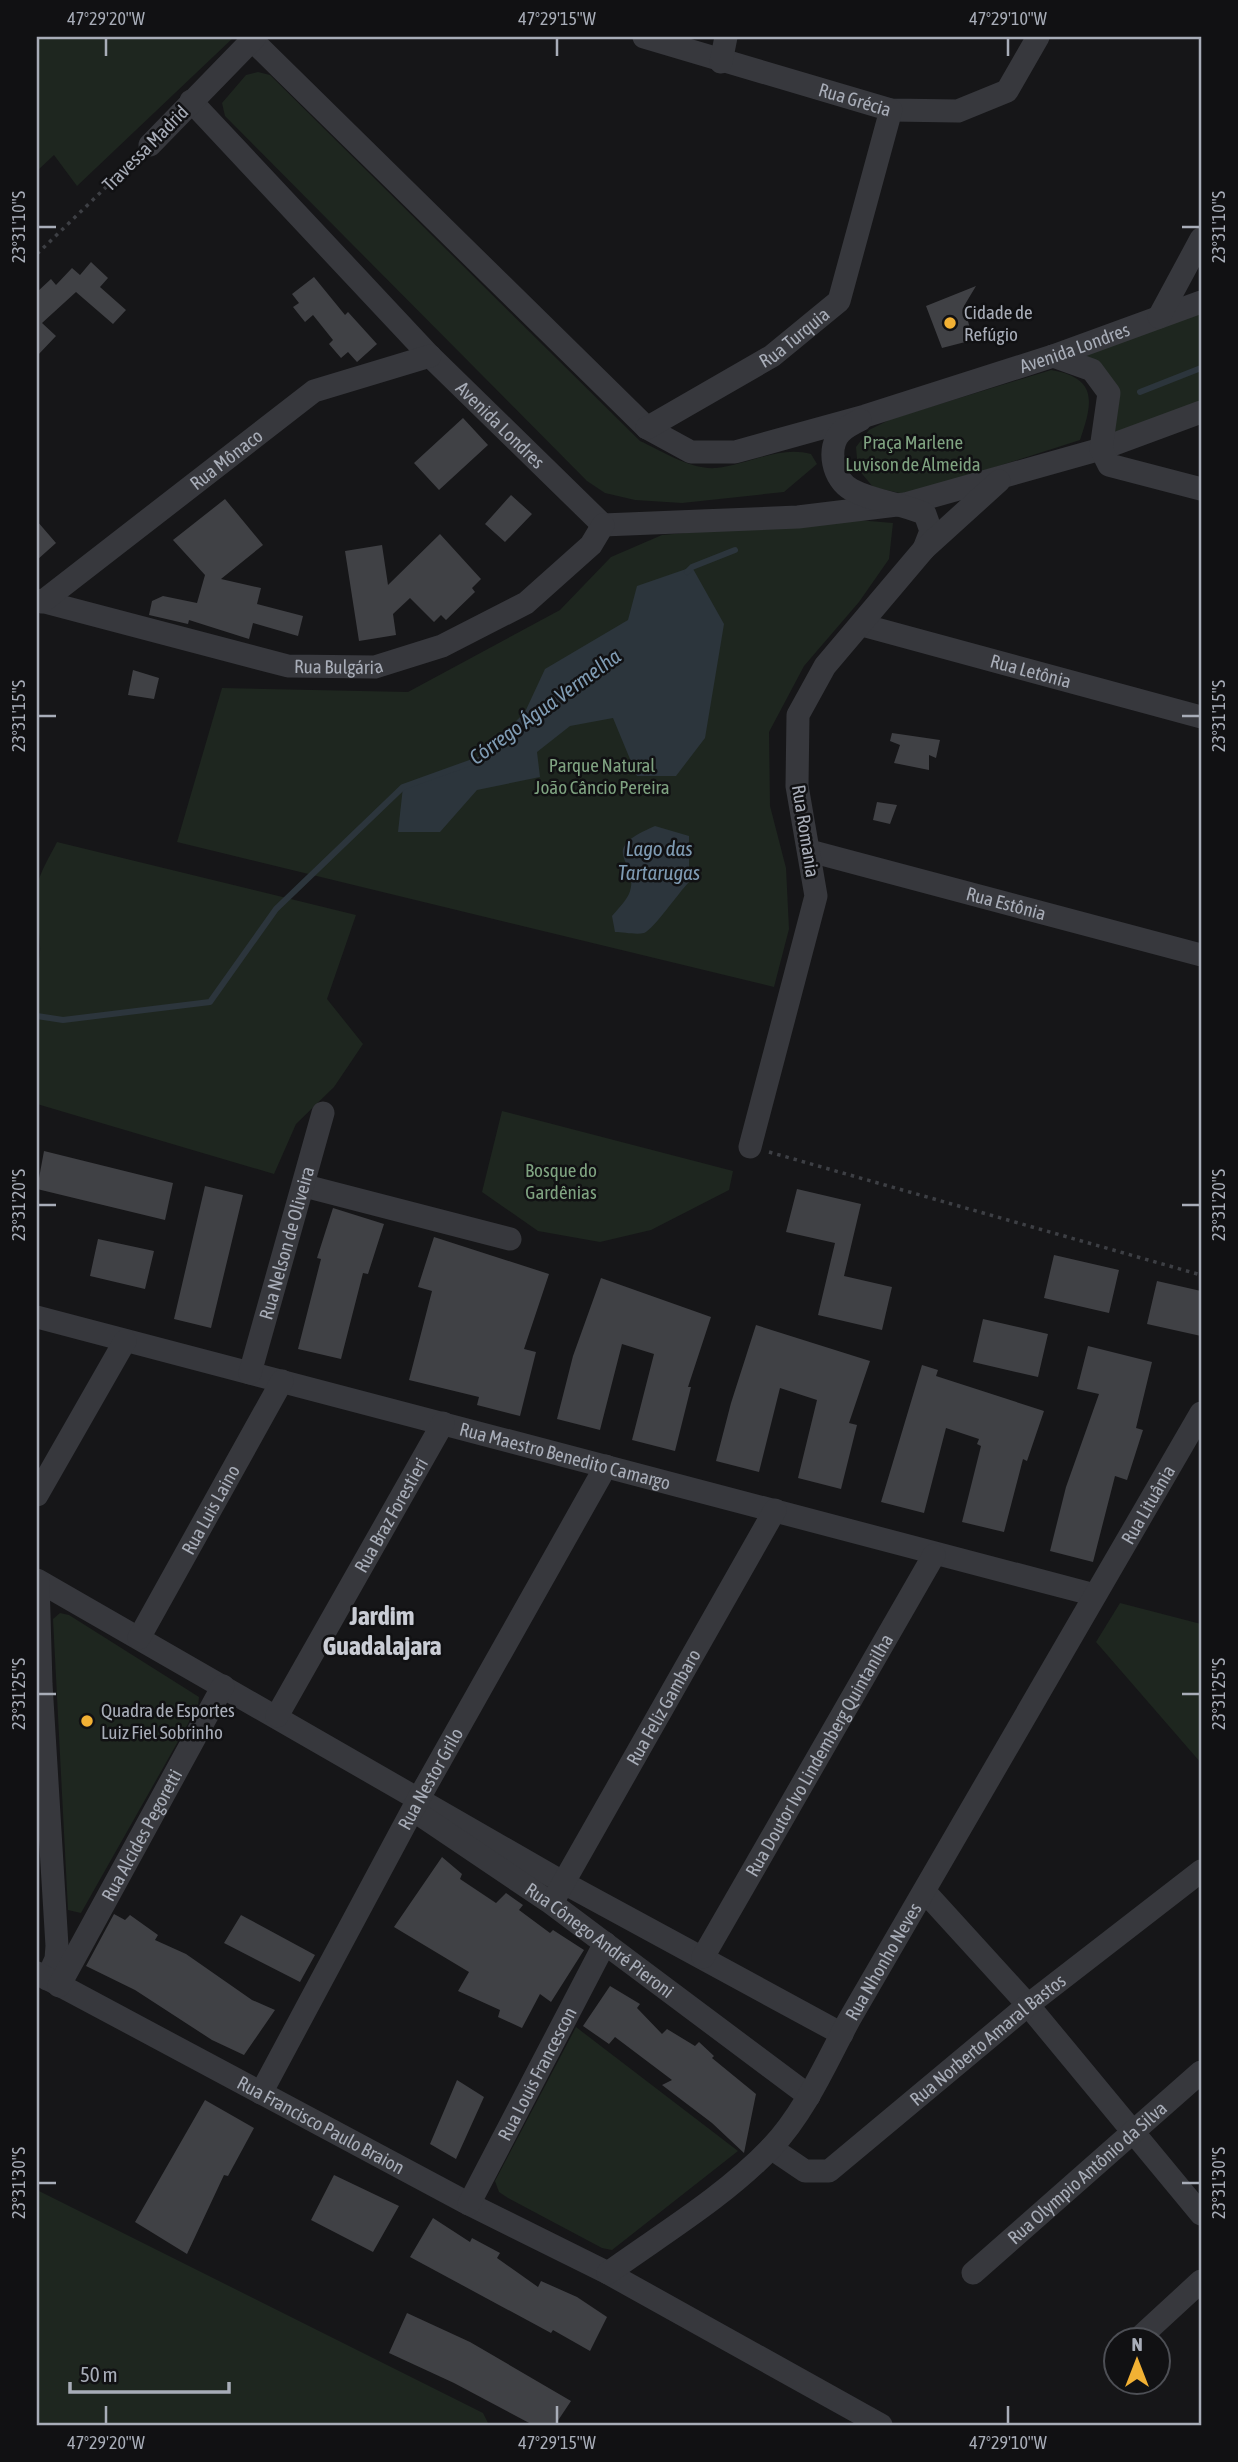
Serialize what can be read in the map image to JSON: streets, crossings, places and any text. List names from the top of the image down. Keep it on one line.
{"streets":{"street":["Rua Grécia","Travessa Madrid","Rua Turquia","Avenida Londres","Rua Mônaco","Rua Bulgária","Rua Letônia","Rua Romania","Rua Estônia","Rua Nelson de Oliveira","Rua Maestro Benedito Camargo","Rua Lituânia","Rua Luis Laino","Rua Braz Forestieri","Rua Feliz Gambaro","Rua Doutor Ivo Lindemberg Quintanilha","Rua Nestor Grilo","Rua Alcides Pegoretti","Rua Cônego André Pieroni","Rua Nhonho Neves","Rua Norberto Amaral Bastos","Rua Louis Francescon","Rua Francisco Paulo Braion","Rua Olympio Antônio da Silva"]},"crossings":[["Rua Grécia","Rua Turquia"],["Travessa Madrid","Avenida Londres"],["Rua Turquia","Avenida Londres"],["Avenida Londres","Rua Mônaco"],["Avenida Londres","Rua Bulgária"],["Rua Mônaco","Rua Bulgária"],["Rua Letônia","Rua Romania"],["Rua Romania","Rua Estônia"],["Rua Nelson de Oliveira","Rua Maestro Benedito Camargo"],["Rua Maestro Benedito Camargo","Rua Lituânia"],["Rua Maestro Benedito Camargo","Rua Luis Laino"],["Rua Maestro Benedito Camargo","Rua Braz Forestieri"],["Rua Maestro Benedito Camargo","Rua Feliz Gambaro"],["Rua Maestro Benedito Camargo","Rua Doutor Ivo Lindemberg Quintanilha"],["Rua Maestro Benedito Camargo","Rua Nestor Grilo"],["Rua Maestro Benedito Camargo","Rua Nhonho Neves"],["Rua Lituânia","Rua Nhonho Neves"],["Rua Luis Laino","Rua Cônego André Pieroni"],["Rua Braz Forestieri","Rua Cônego André Pieroni"],["Rua Feliz Gambaro","Rua Cônego André Pieroni"],["Rua Doutor Ivo Lindemberg Quintanilha","Rua Cônego André Pieroni"],["Rua Nestor Grilo","Rua Cônego André Pieroni"],["Rua Nestor Grilo","Rua Francisco Paulo Braion"],["Rua Alcides Pegoretti","Rua Cônego André Pieroni"],["Rua Alcides Pegoretti","Rua Francisco Paulo Braion"],["Rua Cônego André Pieroni","Rua Nhonho Neves"],["Rua Cônego André Pieroni","Rua Louis Francescon"],["Rua Nhonho Neves","Rua Norberto Amaral Bastos"],["Rua Nhonho Neves","Rua Francisco Paulo Braion"],["Rua Louis Francescon","Rua Francisco Paulo Braion"]],"districts":["Jardim Guadalajara"],"water":["Córrego Água Vermelha","Lago das Tartarugas"],"parks":["Praça Marlene Luvison de Almeida","Parque Natural João Câncio Pereira","Bosque do Gardênias"],"places":["Cidade de Refúgio","Quadra de Esportes Luiz Fiel Sobrinho"],"scale_bar":"50 m","north":"top","coordinates":["47°29'20\"W","47°29'15\"W","47°29'10\"W","23°31'10\"S","23°31'15\"S","23°31'20\"S","23°31'25\"S","23°31'30\"S"]}
